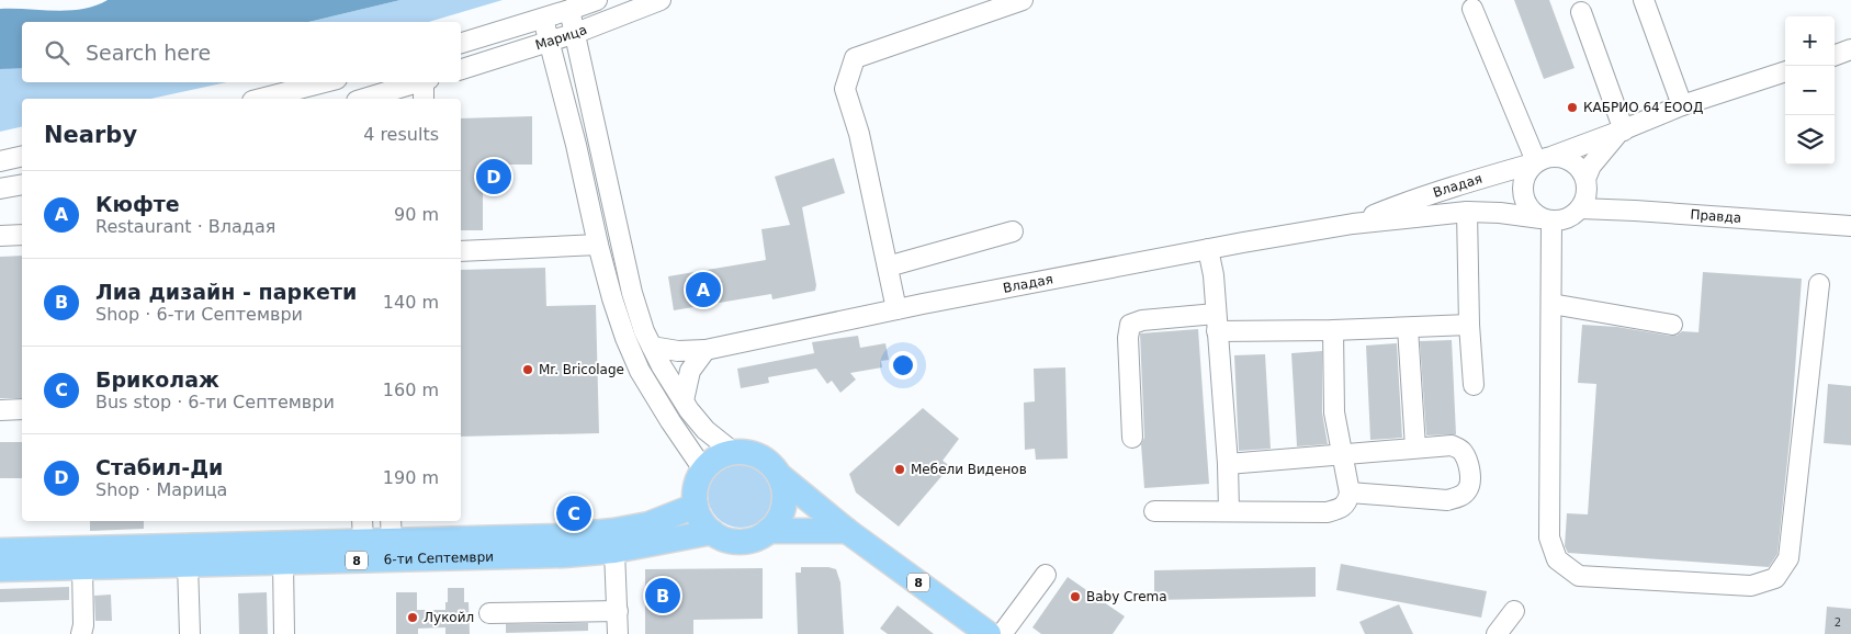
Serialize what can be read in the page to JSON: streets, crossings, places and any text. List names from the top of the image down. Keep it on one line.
{"streets":{"main road":["6-ти Септември","8"],"street":["Марица","Владая","Правда"]},"crossings":[["Владая","Правда"],["6-ти Септември","8"]],"places":["КАБРИО 64 ЕООД","Mr. Bricolage","Мебели Виденов","Baby Crema","Лукойл"],"house_numbers":["2"],"page":{"map_buttons":["+","−"],"search":"Search here","heading":["Nearby","4 results"],"pins":["D","A","C","B"],"list":[{"mark":"A","name":"Кюфте","note":"Restaurant · Владая","value":"90 m"},{"mark":"B","name":"Лиа дизайн - паркети","note":"Shop · 6-ти Септември","value":"140 m"},{"mark":"C","name":"Бриколаж","note":"Bus stop · 6-ти Септември","value":"160 m"},{"mark":"D","name":"Стабил-Ди","note":"Shop · Марица","value":"190 m"}]}}
